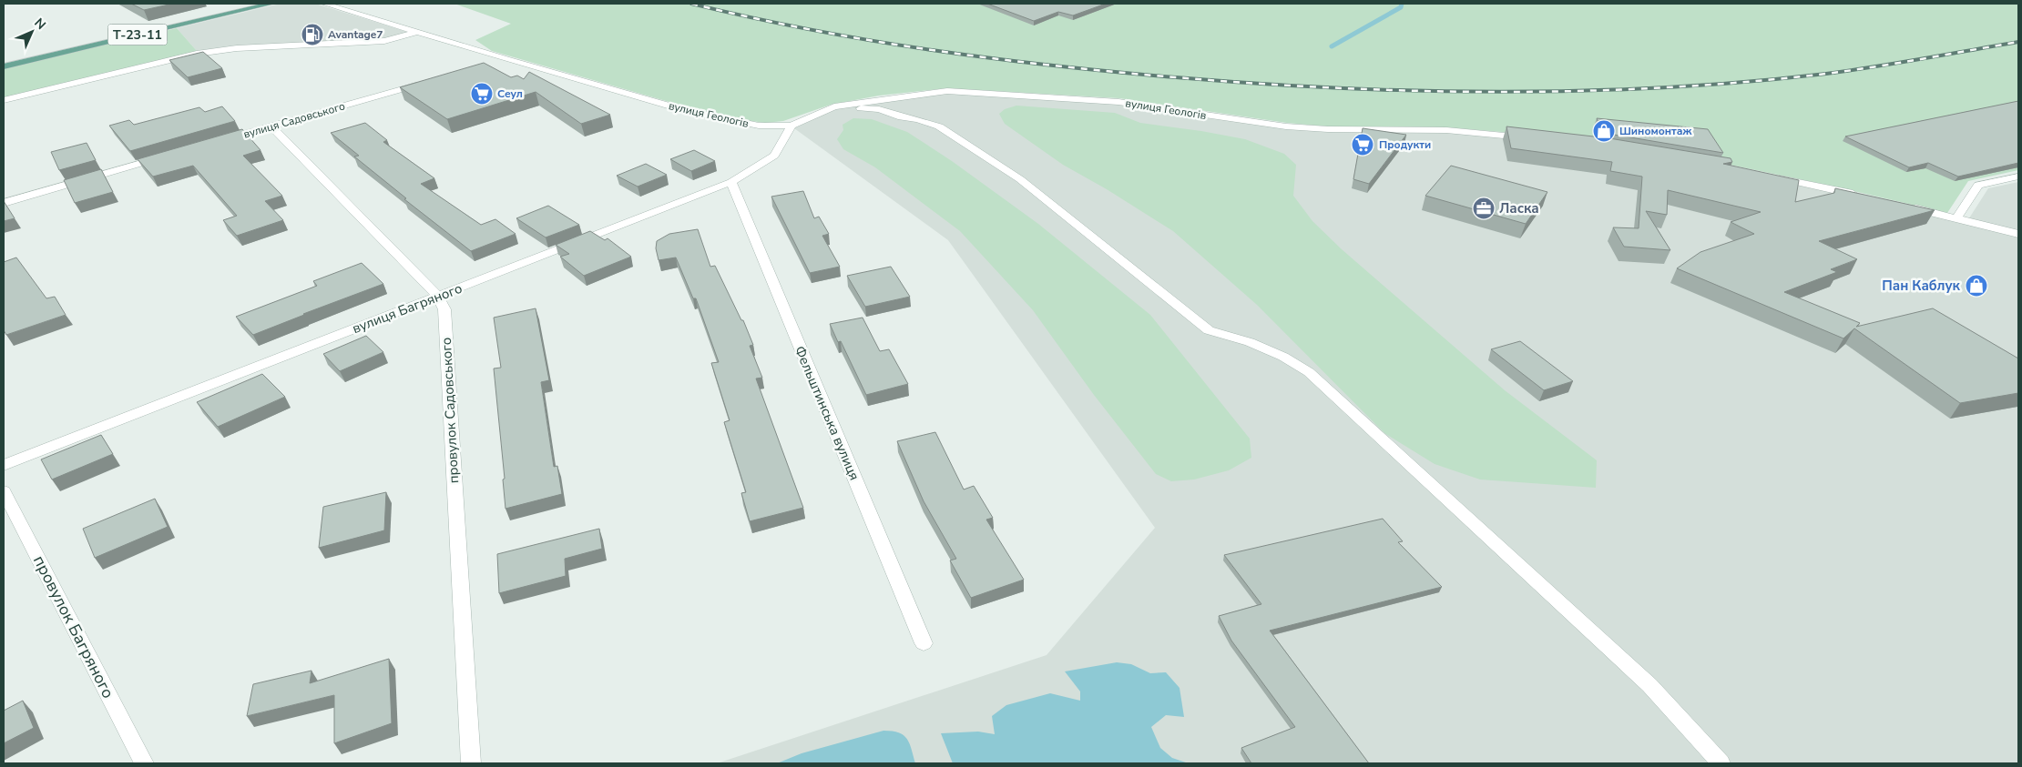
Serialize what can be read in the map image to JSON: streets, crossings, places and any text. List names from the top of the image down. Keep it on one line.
{"streets":{"main road":["Т-23-11"],"street":["вулиця Геологів","вулиця Садовського","вулиця Багряного","провулок Садовського","Фельштинська вулиця","провулок Багряного"]},"crossings":[["вулиця Геологів","вулиця Багряного"],["вулиця Садовського","провулок Садовського"],["вулиця Багряного","провулок Садовського"],["вулиця Багряного","Фельштинська вулиця"]],"places":{"fuel station":["Avantage7"],"supermarket":["Сеул","Продукти"],"shop":["Шиномонтаж","Пан Каблук"],"office":["Ласка"]},"north":"top right"}
